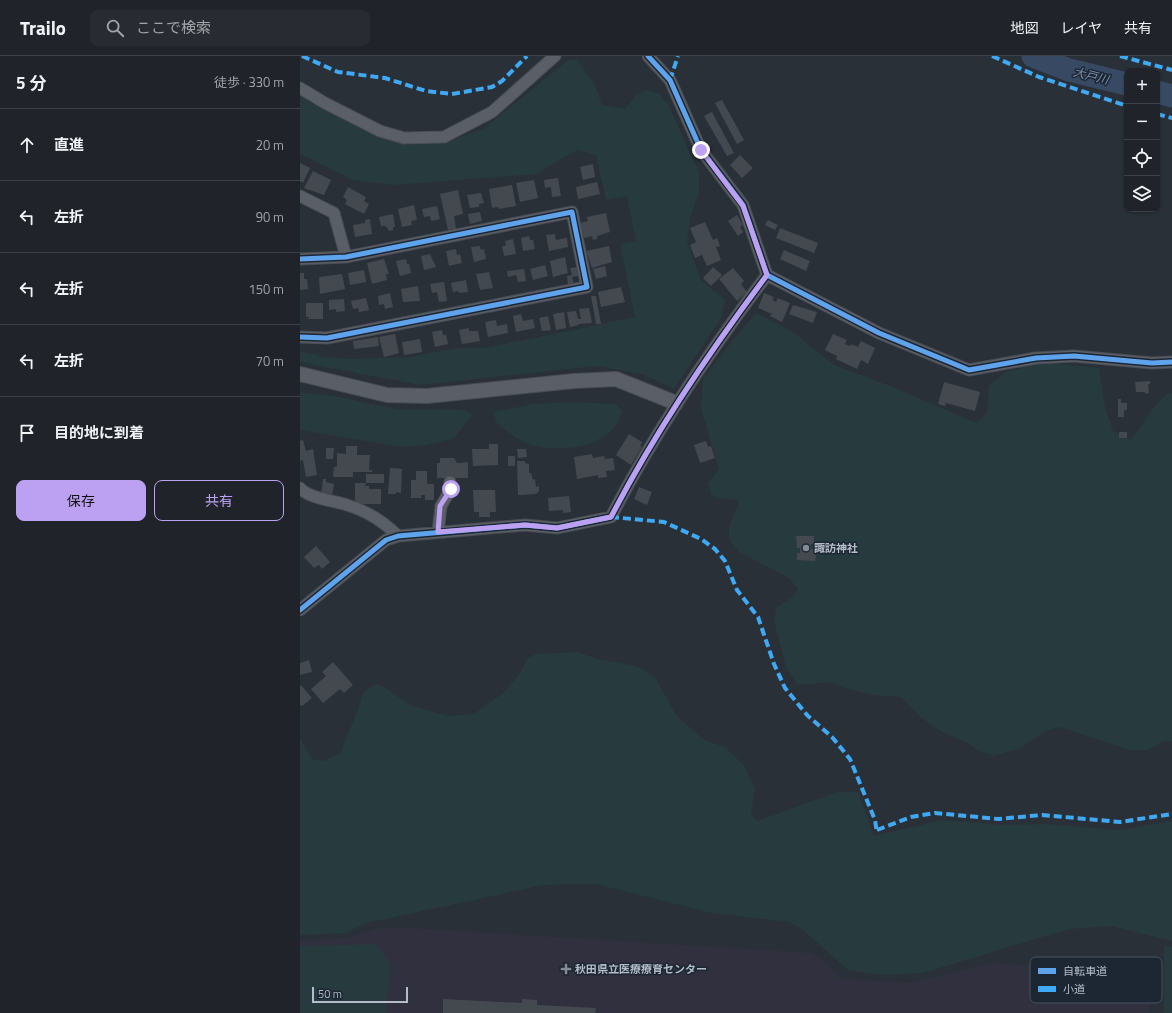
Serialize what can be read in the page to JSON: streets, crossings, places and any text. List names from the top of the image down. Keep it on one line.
{"water":["大戸川"],"places":{"other":["諏訪神社"],"health":["秋田県立医療療育センター"]},"legend":["自転車道","小道"],"scale_bar":"50 m","page":{"header":"Trailo","search":"ここで検索","nav":["地図","レイヤ","共有"],"heading":["5 分","徒歩 · 330 m"],"map_buttons":["+","−"],"list":[["直進","20 m"],["左折","90 m"],["左折","150 m"],["左折","70 m"],"目的地に到着"],"buttons":["保存","共有"],"scale":"50 m"}}
